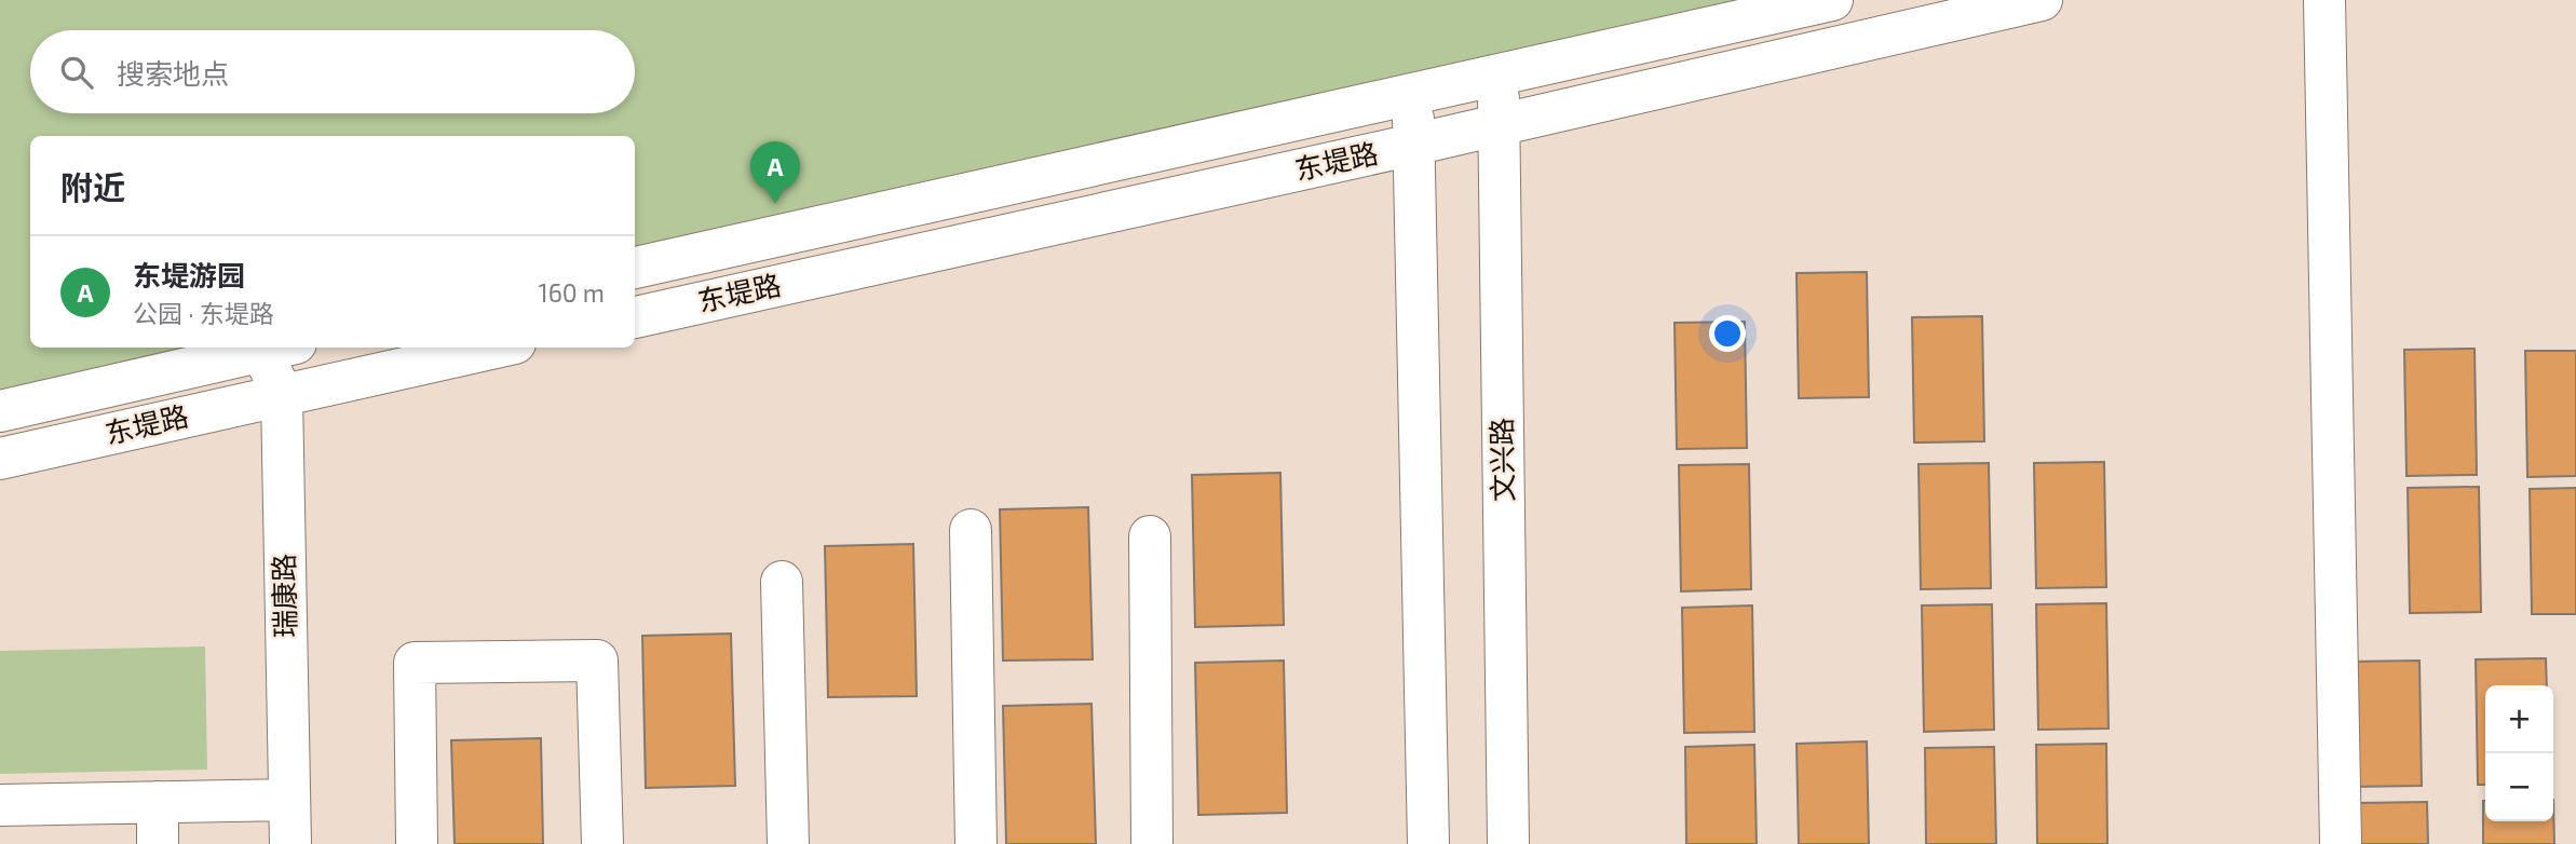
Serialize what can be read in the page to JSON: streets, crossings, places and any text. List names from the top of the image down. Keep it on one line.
{"streets":{"main road":["东堤路","文兴路","瑞康路"]},"crossings":[["东堤路","文兴路"],["东堤路","瑞康路"]],"page":{"search":"搜索地点","heading":"附近","pins":"A","list":[{"mark":"A","name":"东堤游园","note":"公园 · 东堤路","value":"160 m"}],"map_buttons":["+","−"]}}
